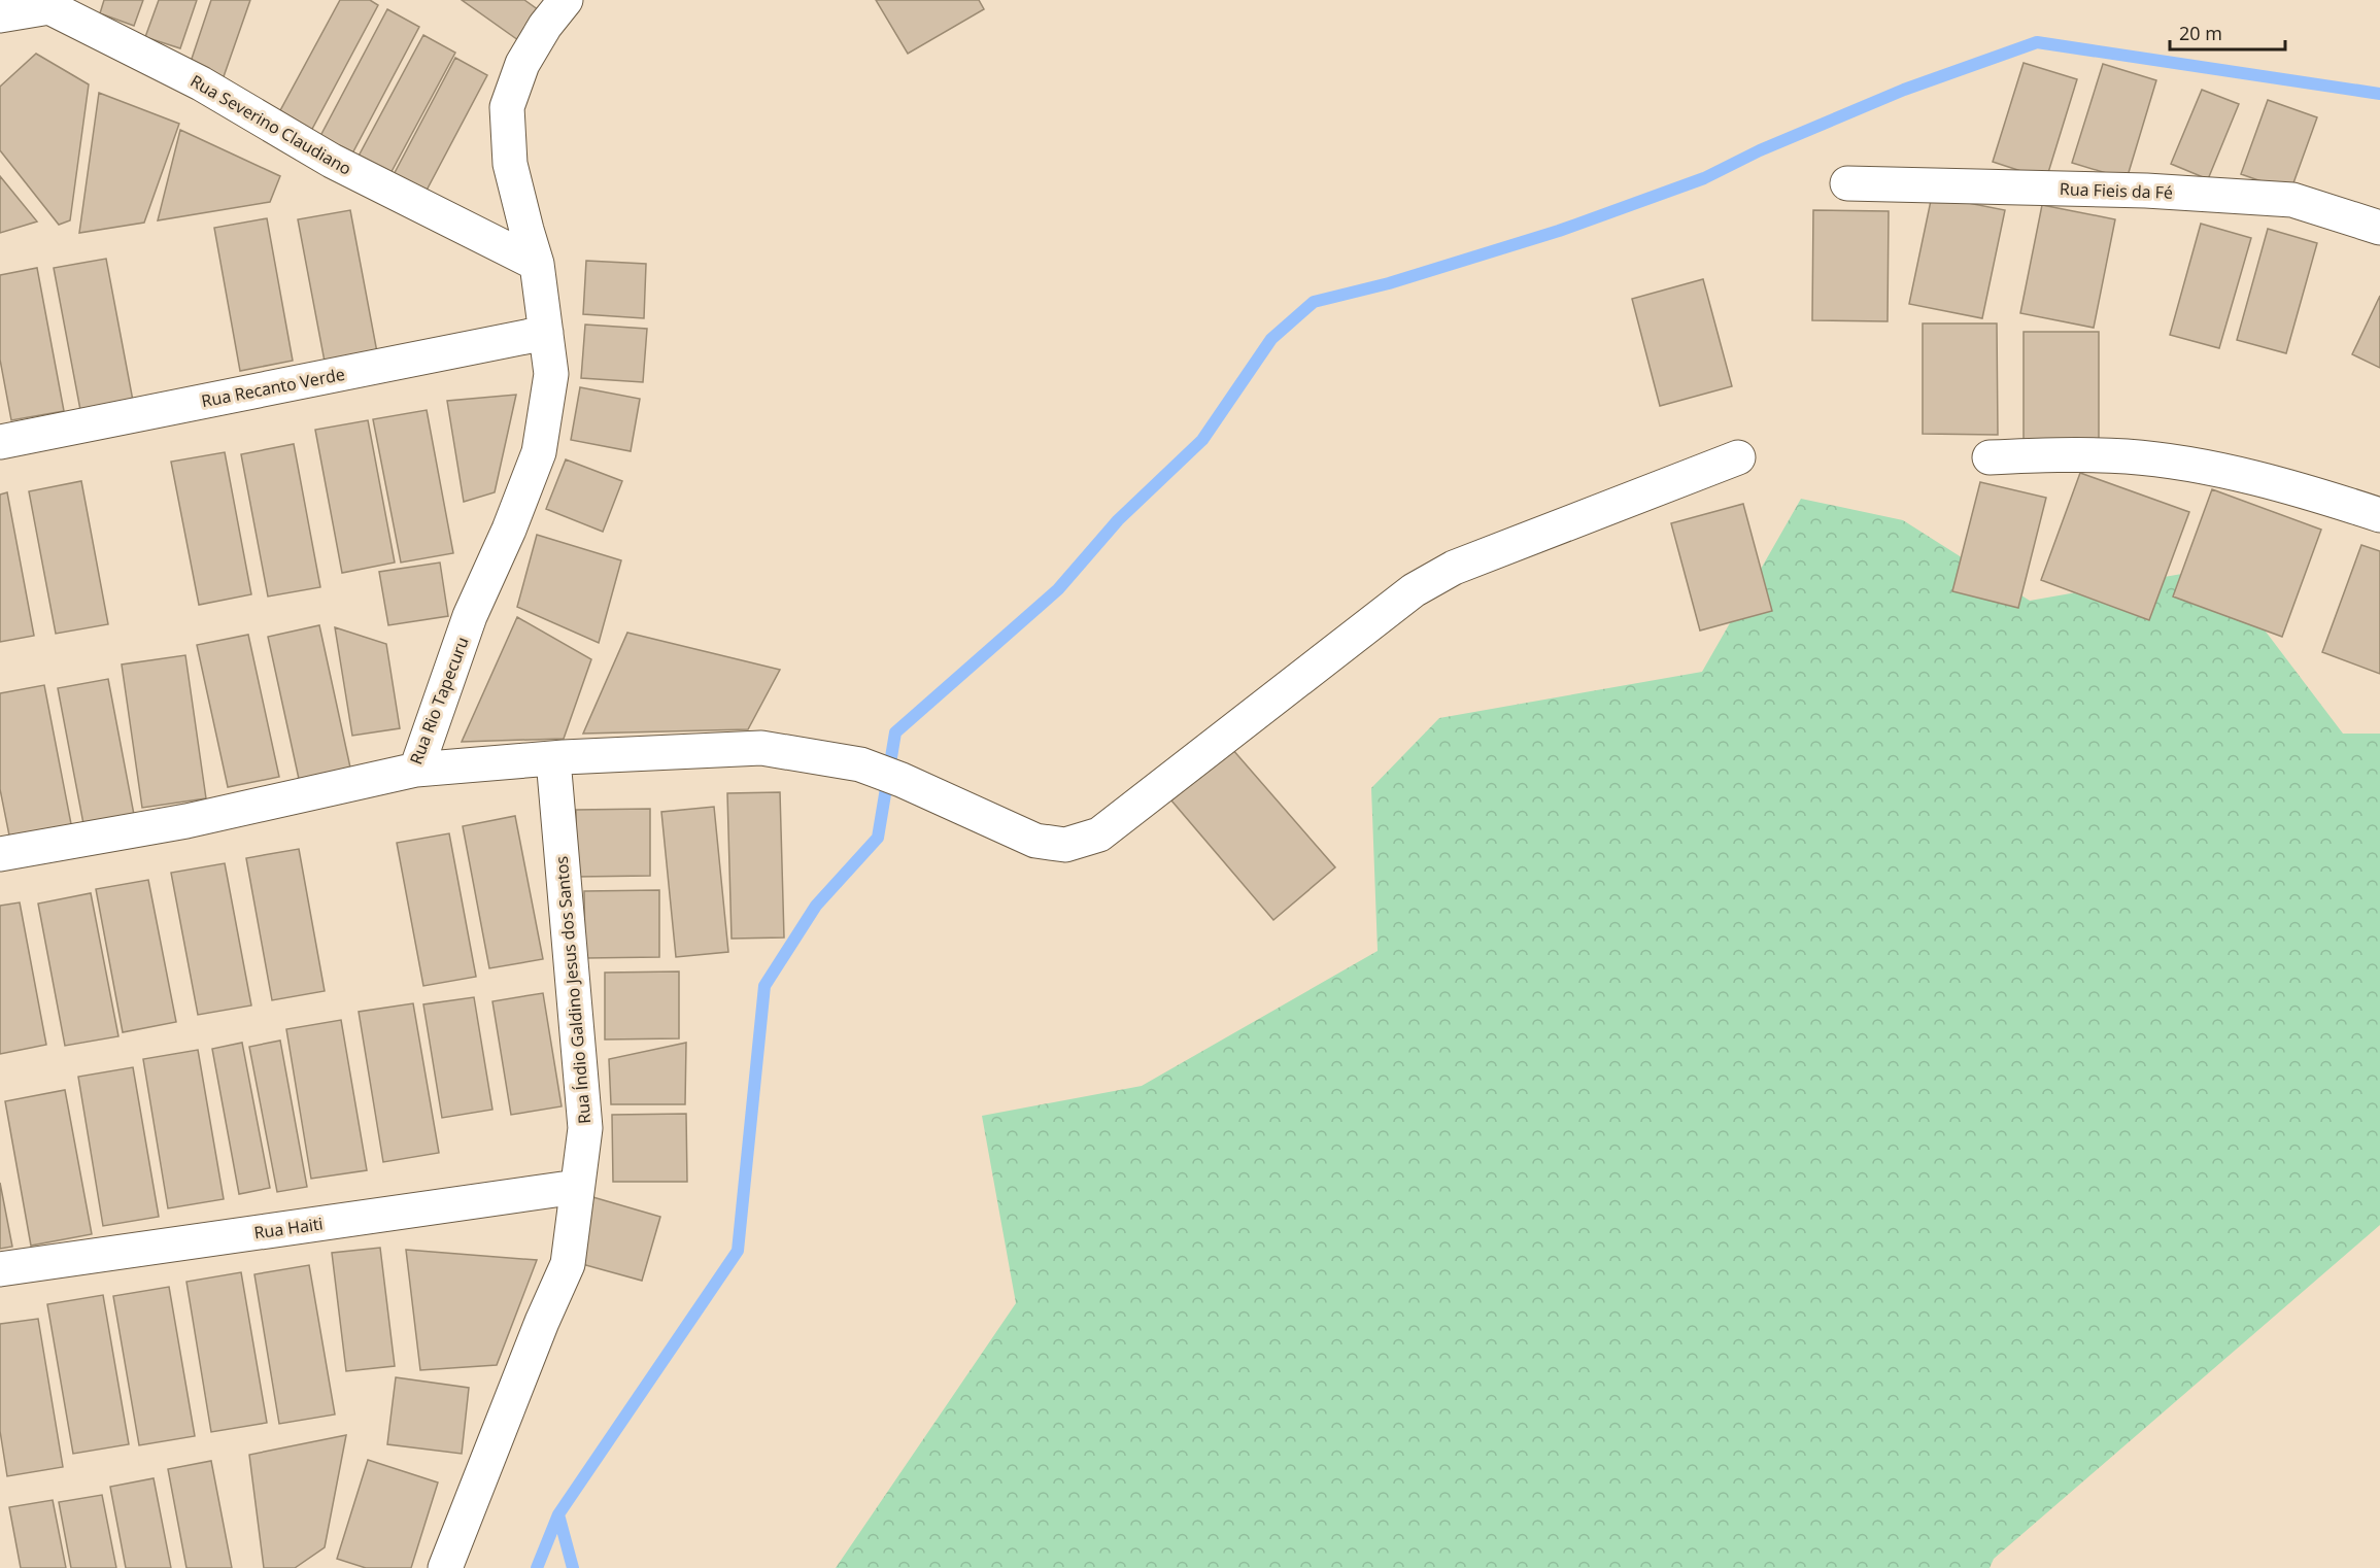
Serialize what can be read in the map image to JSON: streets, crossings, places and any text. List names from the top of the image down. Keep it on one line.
{"streets":{"street":["Rua Severino Claudiano","Rua Fieis da Fé","Rua Recanto Verde","Rua Rio Tapecuru","Rua Índio Galdino Jesus dos Santos","Rua Haiti"]},"crossings":[["Rua Severino Claudiano","Rua Rio Tapecuru"],["Rua Recanto Verde","Rua Rio Tapecuru"],["Rua Índio Galdino Jesus dos Santos","Rua Haiti"]],"scale_bar":"20 m"}
